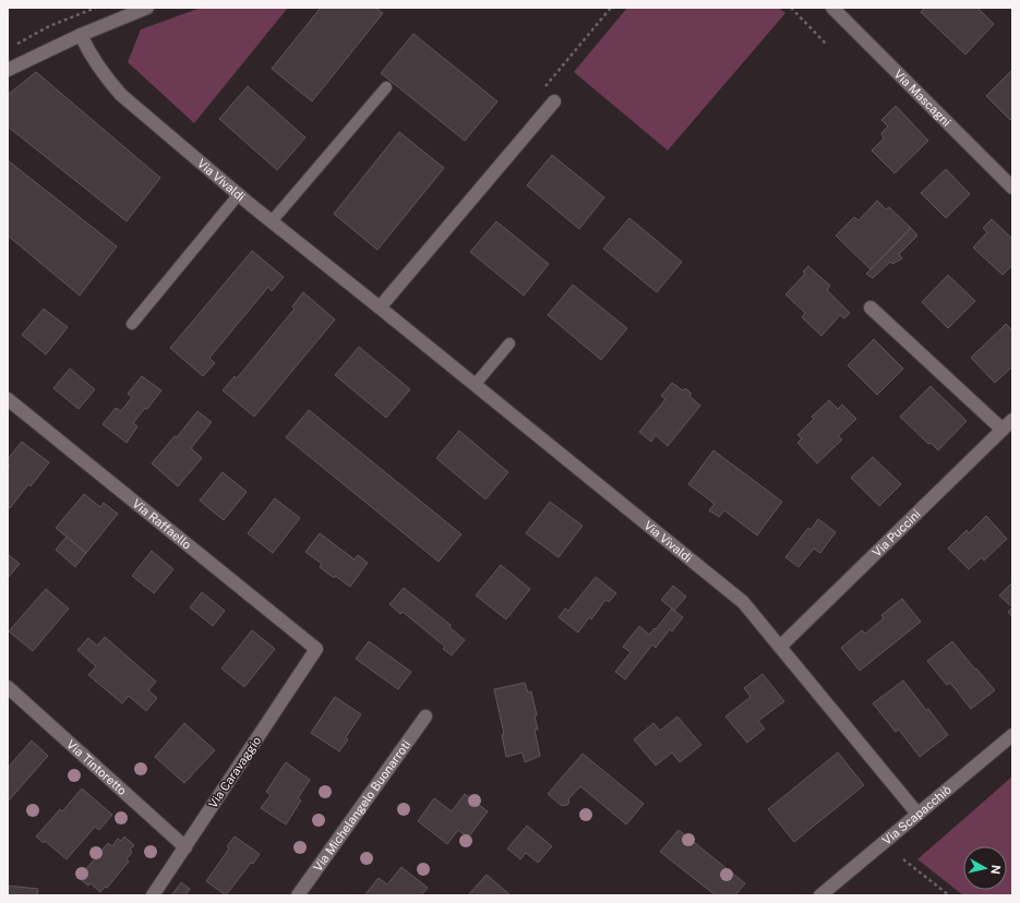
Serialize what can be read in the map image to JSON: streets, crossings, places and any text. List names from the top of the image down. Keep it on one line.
{"streets":{"street":["Via Mascagni","Via Vivaldi","Via Raffaello","Via Puccini","Via Tintoretto","Via Caravaggio","Via Michelangelo Buonarroti","Via Scapacchiò"]},"crossings":[["Via Vivaldi","Via Puccini"],["Via Vivaldi","Via Scapacchiò"],["Via Raffaello","Via Caravaggio"],["Via Tintoretto","Via Caravaggio"]],"north":"right"}
